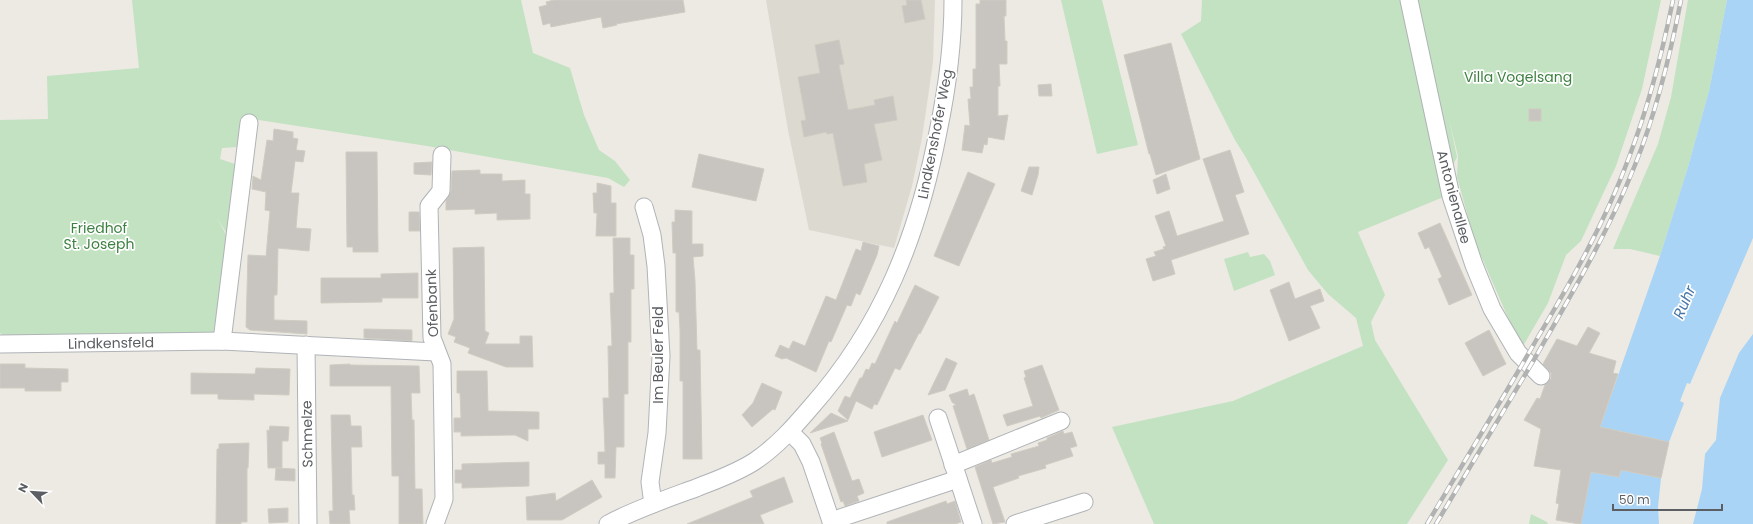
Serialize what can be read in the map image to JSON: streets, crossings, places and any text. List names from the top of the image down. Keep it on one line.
{"streets":{"street":["Lindkenshofer Weg","Antonienallee","Ofenbank","Lindkensfeld","Im Beuler Feld","Schmelze"]},"crossings":[["Lindkenshofer Weg","Im Beuler Feld"],["Ofenbank","Lindkensfeld"],["Lindkensfeld","Schmelze"]],"water":["Ruhr"],"parks":["Villa Vogelsang","Friedhof St. Joseph"],"scale_bar":"50 m","north":"top left"}
